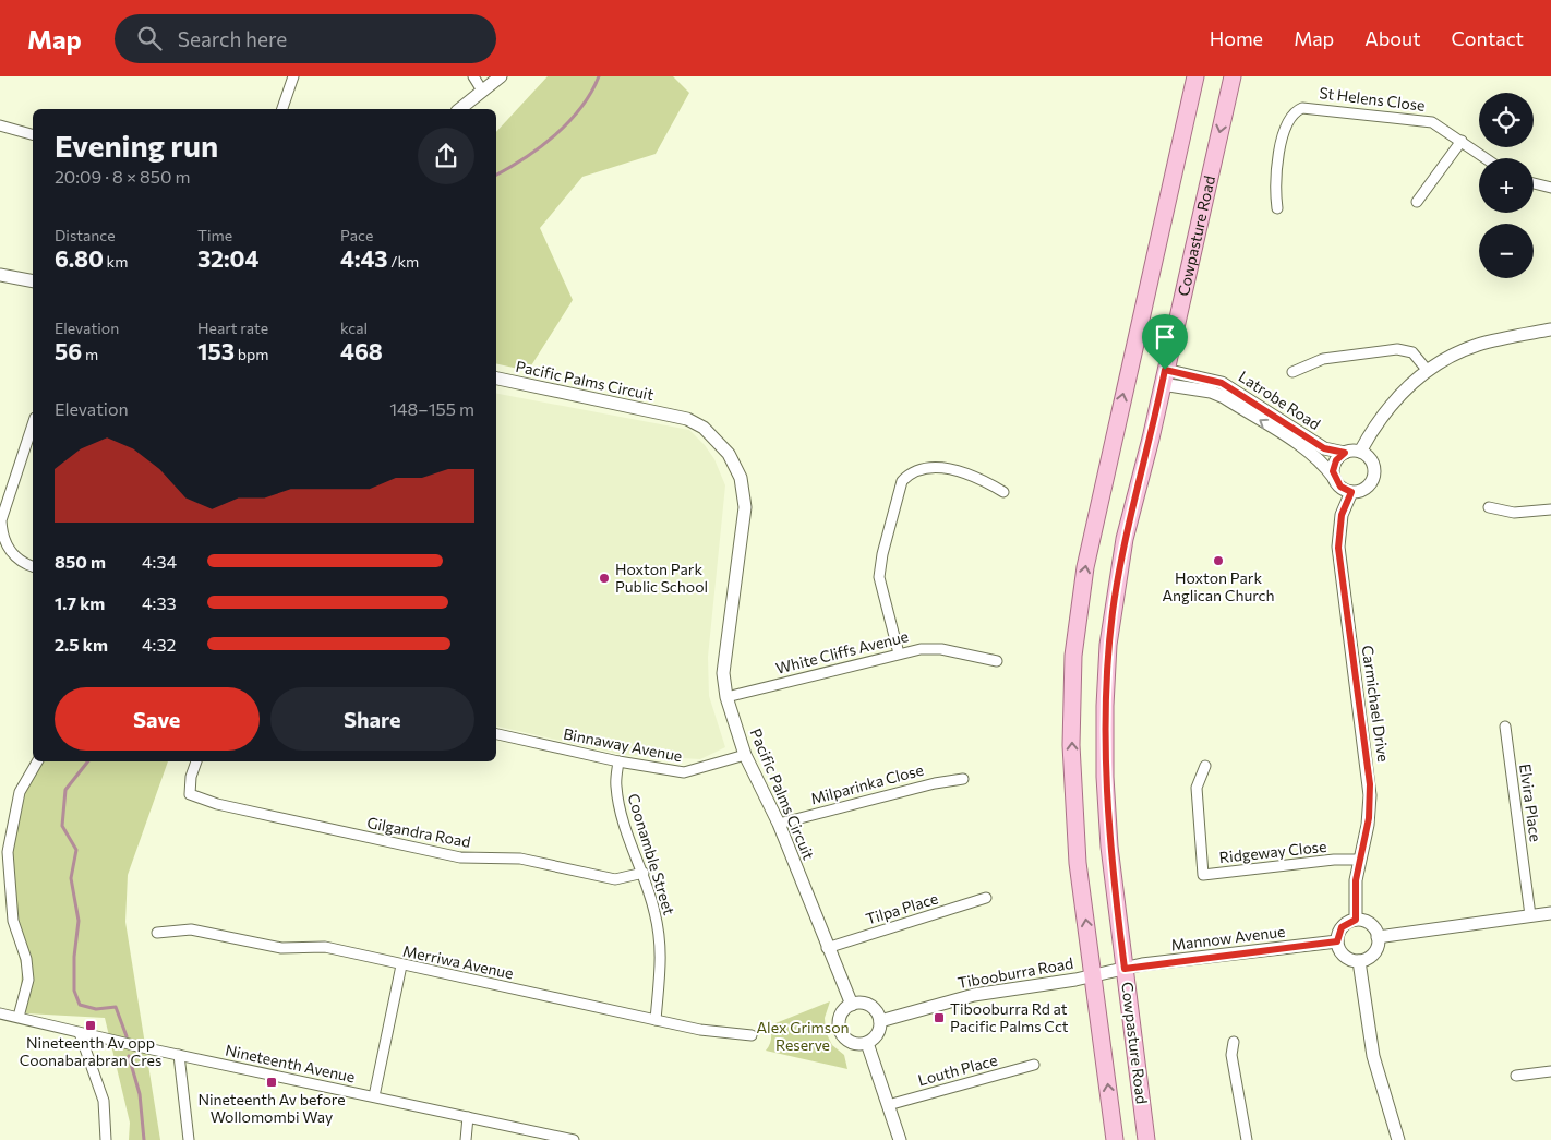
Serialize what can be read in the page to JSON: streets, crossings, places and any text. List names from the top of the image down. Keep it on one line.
{"streets":{"main road":["Cowpasture Road"],"street":["St Helens Close","Pacific Palms Circuit","Latrobe Road","White Cliffs Avenue","Carmichael Drive","Binnaway Avenue","Milparinka Close","Elvira Place","Gilgandra Road","Ridgeway Close","Coonamble Street","Tilpa Place","Mannow Avenue","Merriwa Avenue","Tibooburra Road","Nineteenth Avenue","Louth Place"]},"crossings":[["Cowpasture Road","Latrobe Road"],["Cowpasture Road","Mannow Avenue"],["Cowpasture Road","Tibooburra Road"],["Pacific Palms Circuit","White Cliffs Avenue"],["Pacific Palms Circuit","Binnaway Avenue"],["Pacific Palms Circuit","Milparinka Close"],["Pacific Palms Circuit","Tilpa Place"],["Pacific Palms Circuit","Tibooburra Road"],["Latrobe Road","Carmichael Drive"],["Carmichael Drive","Ridgeway Close"],["Carmichael Drive","Mannow Avenue"],["Binnaway Avenue","Coonamble Street"],["Gilgandra Road","Coonamble Street"],["Coonamble Street","Merriwa Avenue"],["Mannow Avenue","Tibooburra Road"]],"parks":["Alex Grimson Reserve"],"places":{"other":["Hoxton Park Anglican Church","Hoxton Park Public School"],"transit":["Tibooburra Rd at Pacific Palms Cct","Nineteenth Av opp Coonabarabran Cres","Nineteenth Av before Wollomombi Way"]},"page":{"header":"Map","search":"Search here","nav":["Home","Map","About","Contact"],"map_buttons":["+","−"],"heading":["Evening run","20:09 · 8 × 850 m"],"stats":[["Distance","6.80 km"],["Time","32:04"],["Pace","4:43 /km"],["Elevation","56 m"],["Heart rate","153 bpm"],["kcal","468"]],"chart":["Elevation","148–155 m"],"list":[{"name":"850 m","note":"4:34"},{"name":"1.7 km","note":"4:33"},{"name":"2.5 km","note":"4:32"}],"buttons":["Save","Share"]}}
